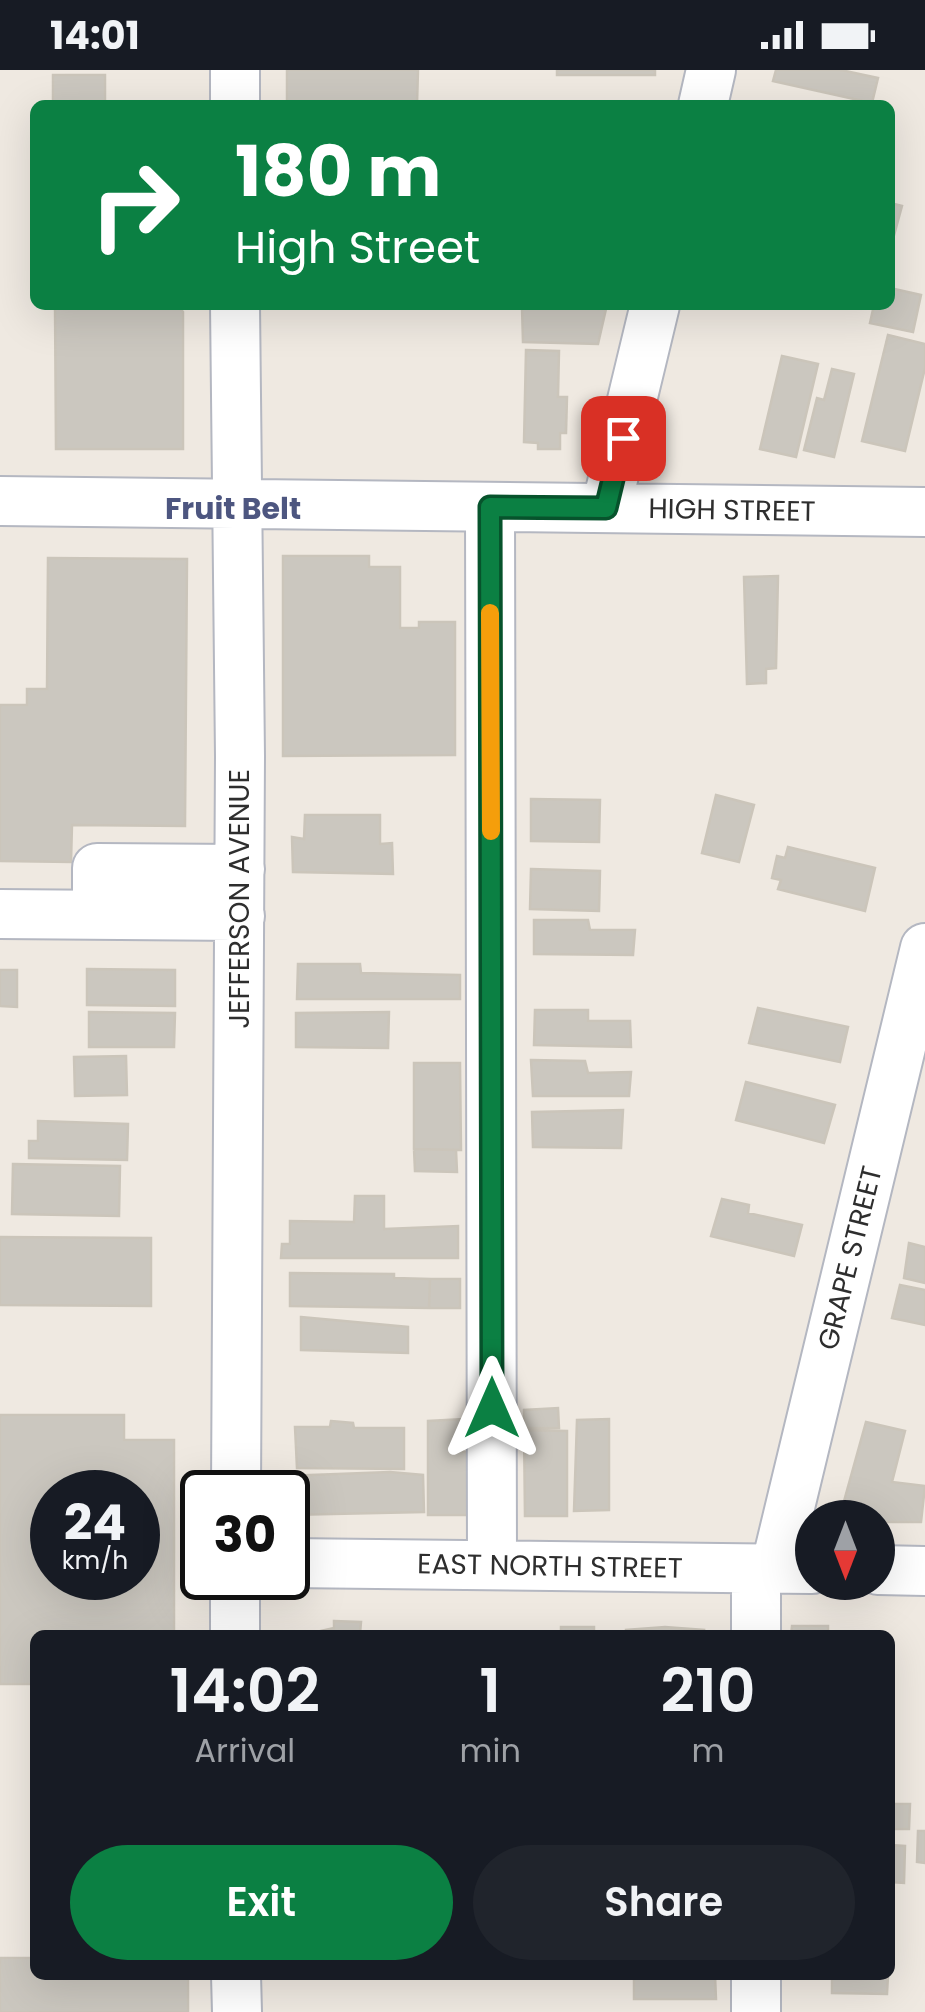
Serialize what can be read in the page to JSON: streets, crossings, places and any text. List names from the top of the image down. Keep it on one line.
{"streets":{"street":["HIGH STREET","JEFFERSON AVENUE","GRAPE STREET","EAST NORTH STREET"]},"crossings":[["HIGH STREET","JEFFERSON AVENUE"],["GRAPE STREET","EAST NORTH STREET"]],"districts":["Fruit Belt"],"north":"bottom","page":{"status":"14:01","turn":["180 m","High Street"],"speed":"24 km/h","limit":"30","eta":["14:02","Arrival","1","min","210","m"],"buttons":["Exit","Share"]}}
